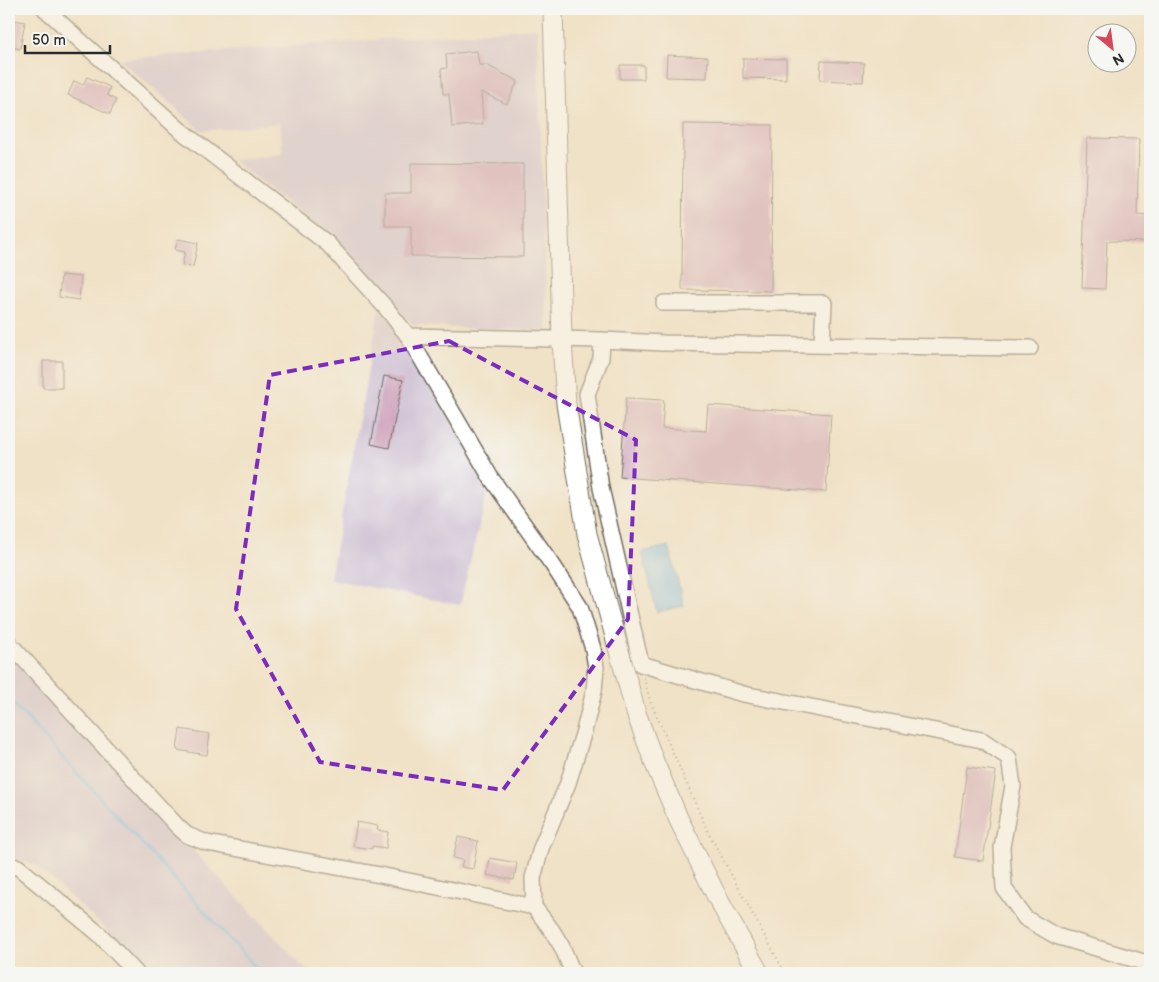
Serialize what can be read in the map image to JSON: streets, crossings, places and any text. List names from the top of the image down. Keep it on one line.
{"scale_bar":"50 m","north":"bottom right"}
